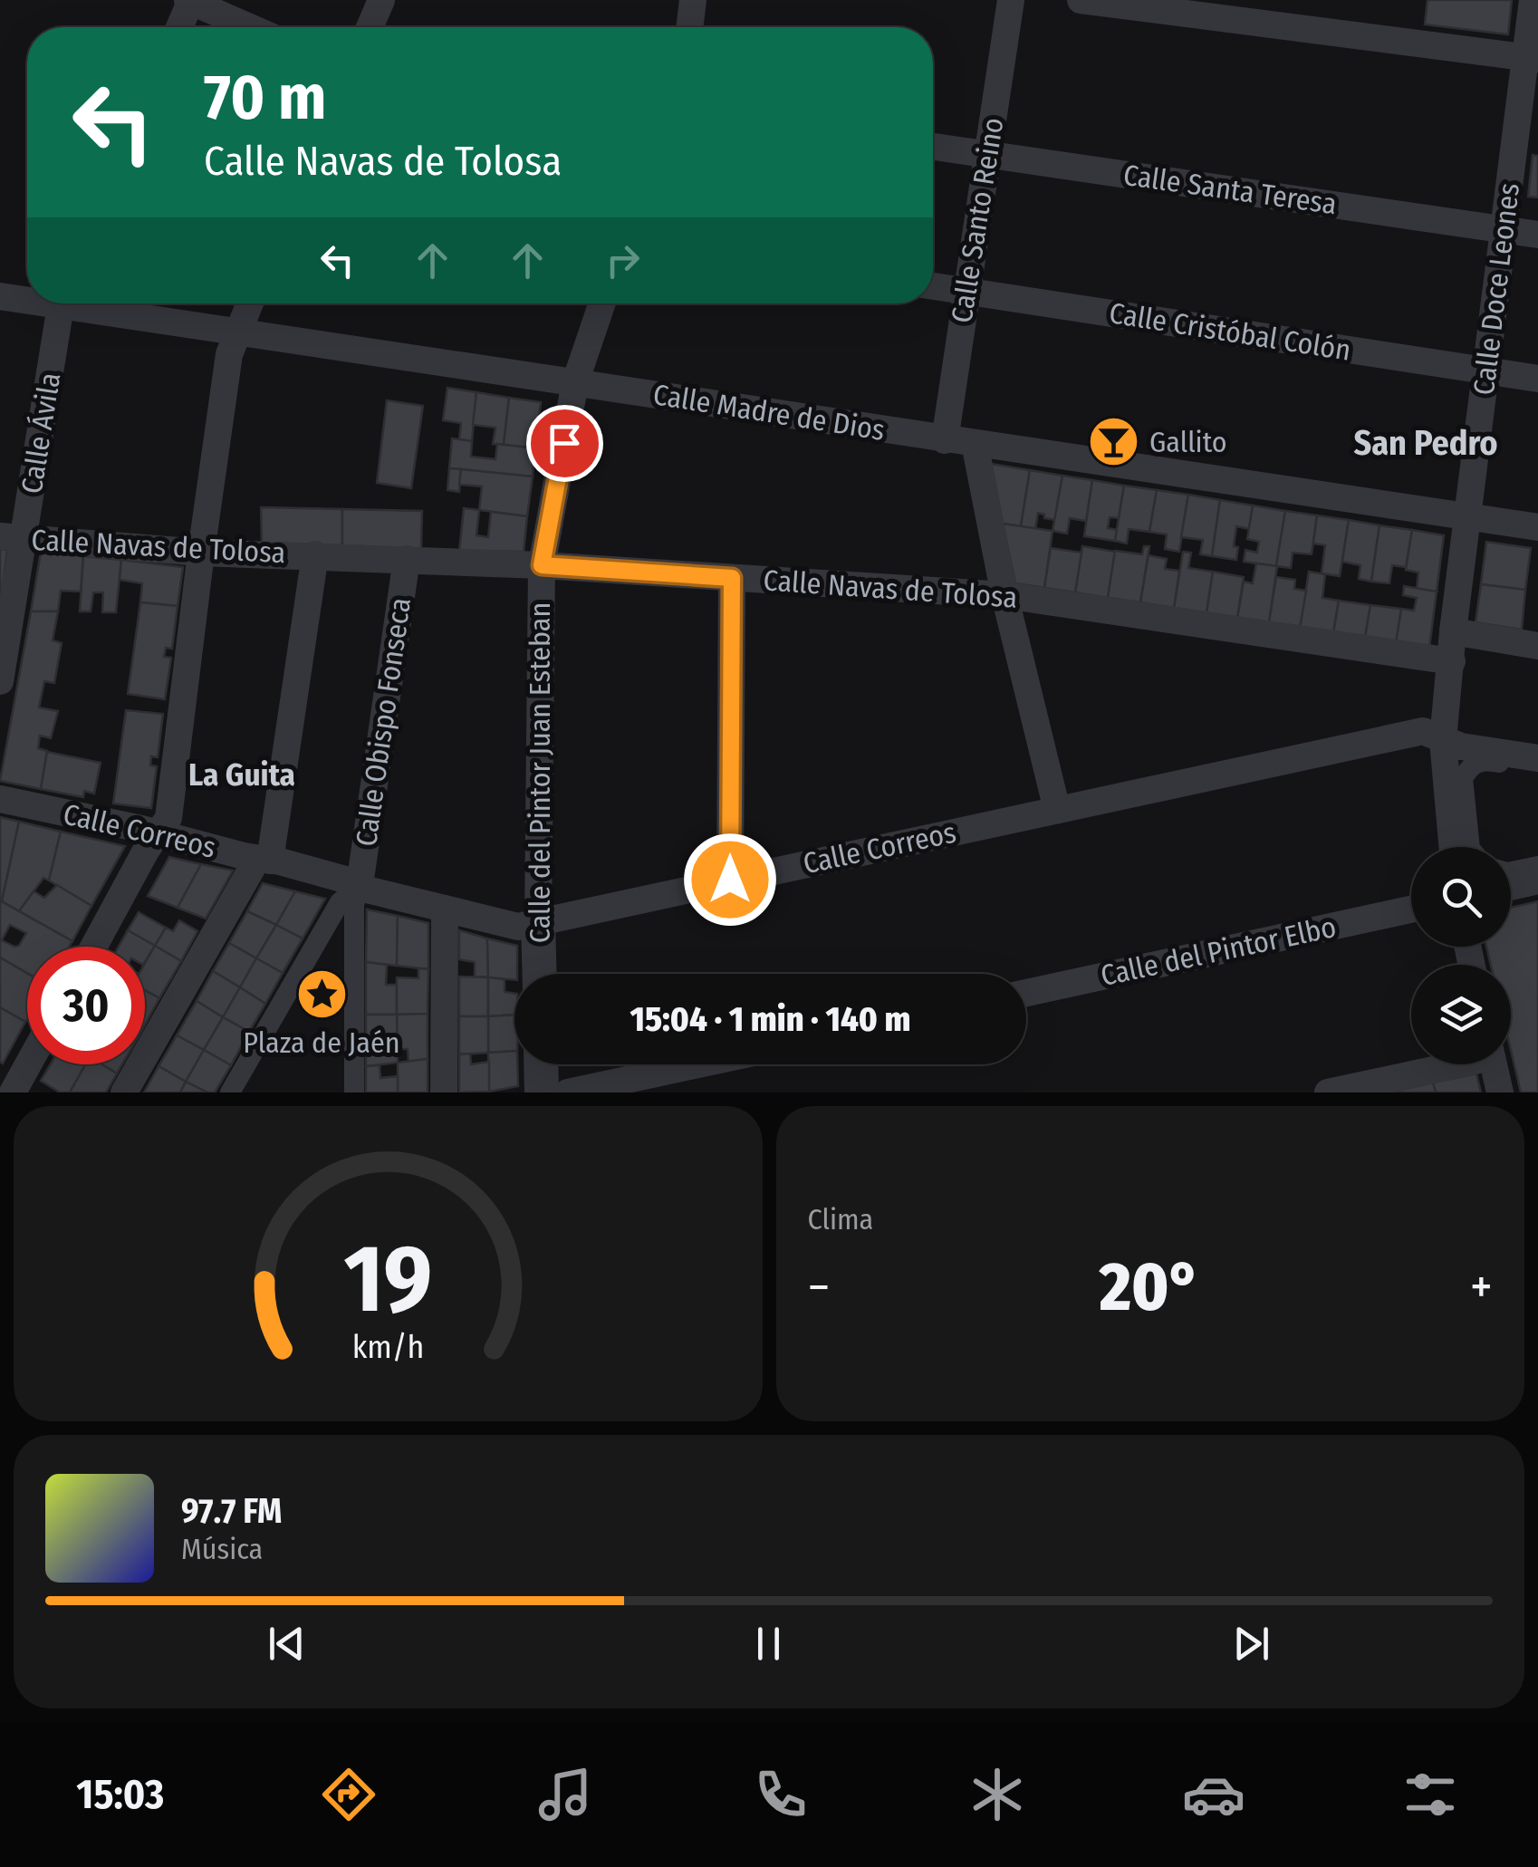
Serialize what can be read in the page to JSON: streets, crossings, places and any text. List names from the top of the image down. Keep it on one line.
{"streets":{"street":["Calle Santa Teresa","Calle Santo Reino","Calle Doce Leones","Calle Cristóbal Colón","Calle Madre de Dios","Calle Ávila","Calle Navas de Tolosa","Calle Obispo Fonseca","Calle del Pintor Juan Esteban","Calle Correos","Calle del Pintor Elbo"]},"crossings":[["Calle Santa Teresa","Calle Santo Reino"],["Calle Santa Teresa","Calle Doce Leones"],["Calle Santo Reino","Calle Cristóbal Colón"],["Calle Santo Reino","Calle Madre de Dios"],["Calle Doce Leones","Calle Cristóbal Colón"],["Calle Doce Leones","Calle Madre de Dios"],["Calle Doce Leones","Calle Navas de Tolosa"],["Calle Doce Leones","Calle Correos"],["Calle Madre de Dios","Calle del Pintor Juan Esteban"],["Calle Ávila","Calle Navas de Tolosa"],["Calle Navas de Tolosa","Calle Obispo Fonseca"],["Calle Navas de Tolosa","Calle del Pintor Juan Esteban"],["Calle Obispo Fonseca","Calle Correos"],["Calle del Pintor Juan Esteban","Calle Correos"]],"districts":["San Pedro","La Guita"],"places":{"bar":["Gallito"],"place":["Plaza de Jaén"]},"page":{"turn":["70 m","Calle Navas de Tolosa"],"limit":"30","trip":"15:04 · 1 min · 140 m","tile":"Clima","heat":["−","20°","+"],"song":["97.7 FM","Música"],"tabs":"15:03","gauge":["19","km/h"]}}
